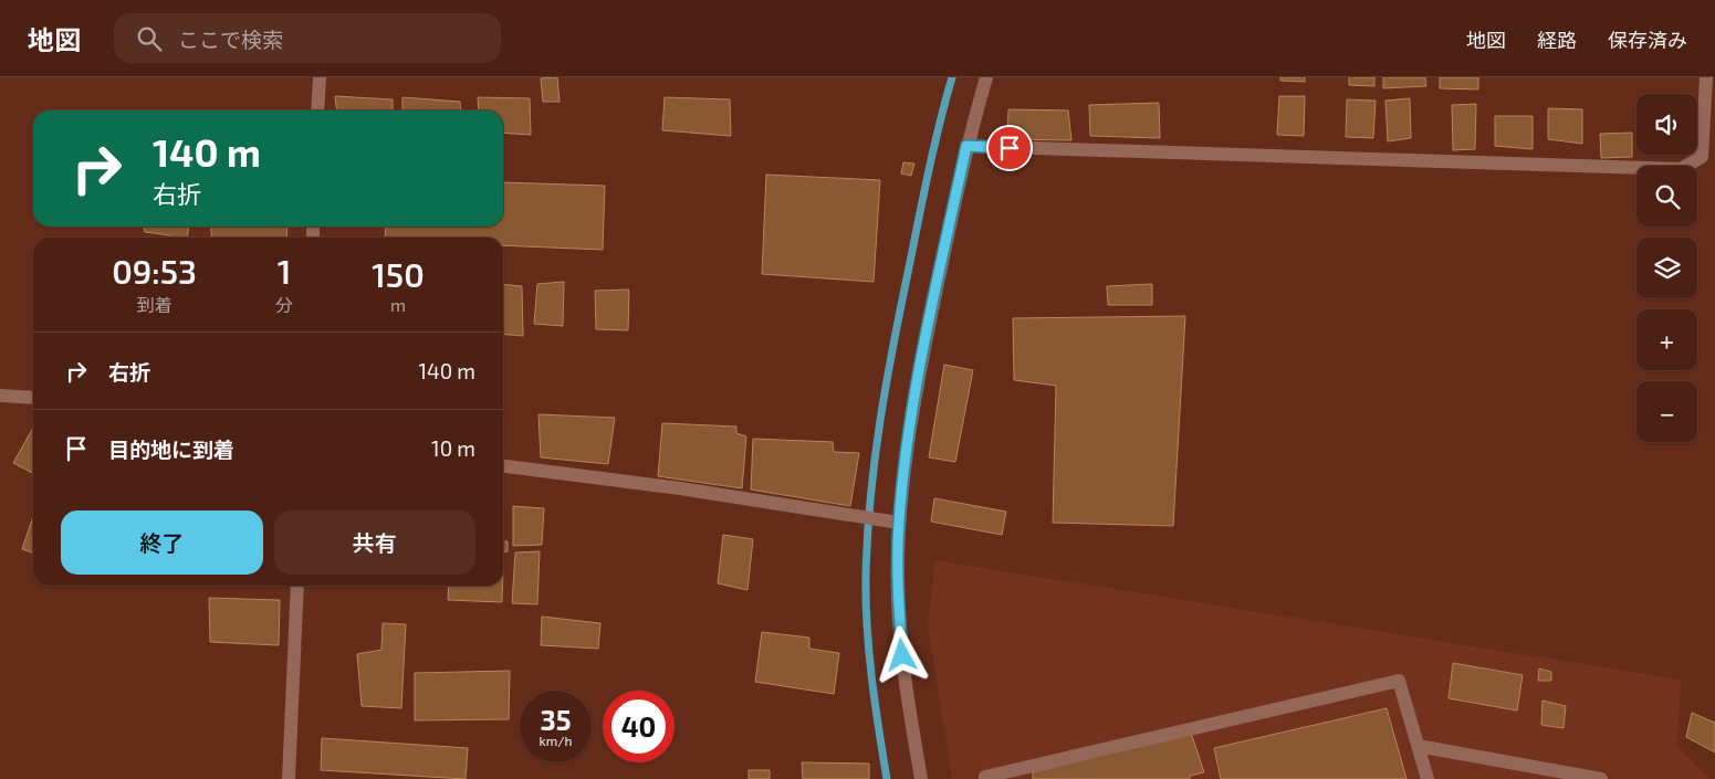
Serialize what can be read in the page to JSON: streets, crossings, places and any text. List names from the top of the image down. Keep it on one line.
{"page":{"header":"地図","search":"ここで検索","nav":["地図","経路","保存済み"],"map_buttons":["+","−"],"turn":["140 m","右折"],"eta":["09:53","到着","1","分","150","m"],"list":[{"name":"右折","value":"140 m"},{"name":"目的地に到着","value":"10 m"}],"buttons":["終了","共有"],"speed":"35 km/h","limit":"40"}}
